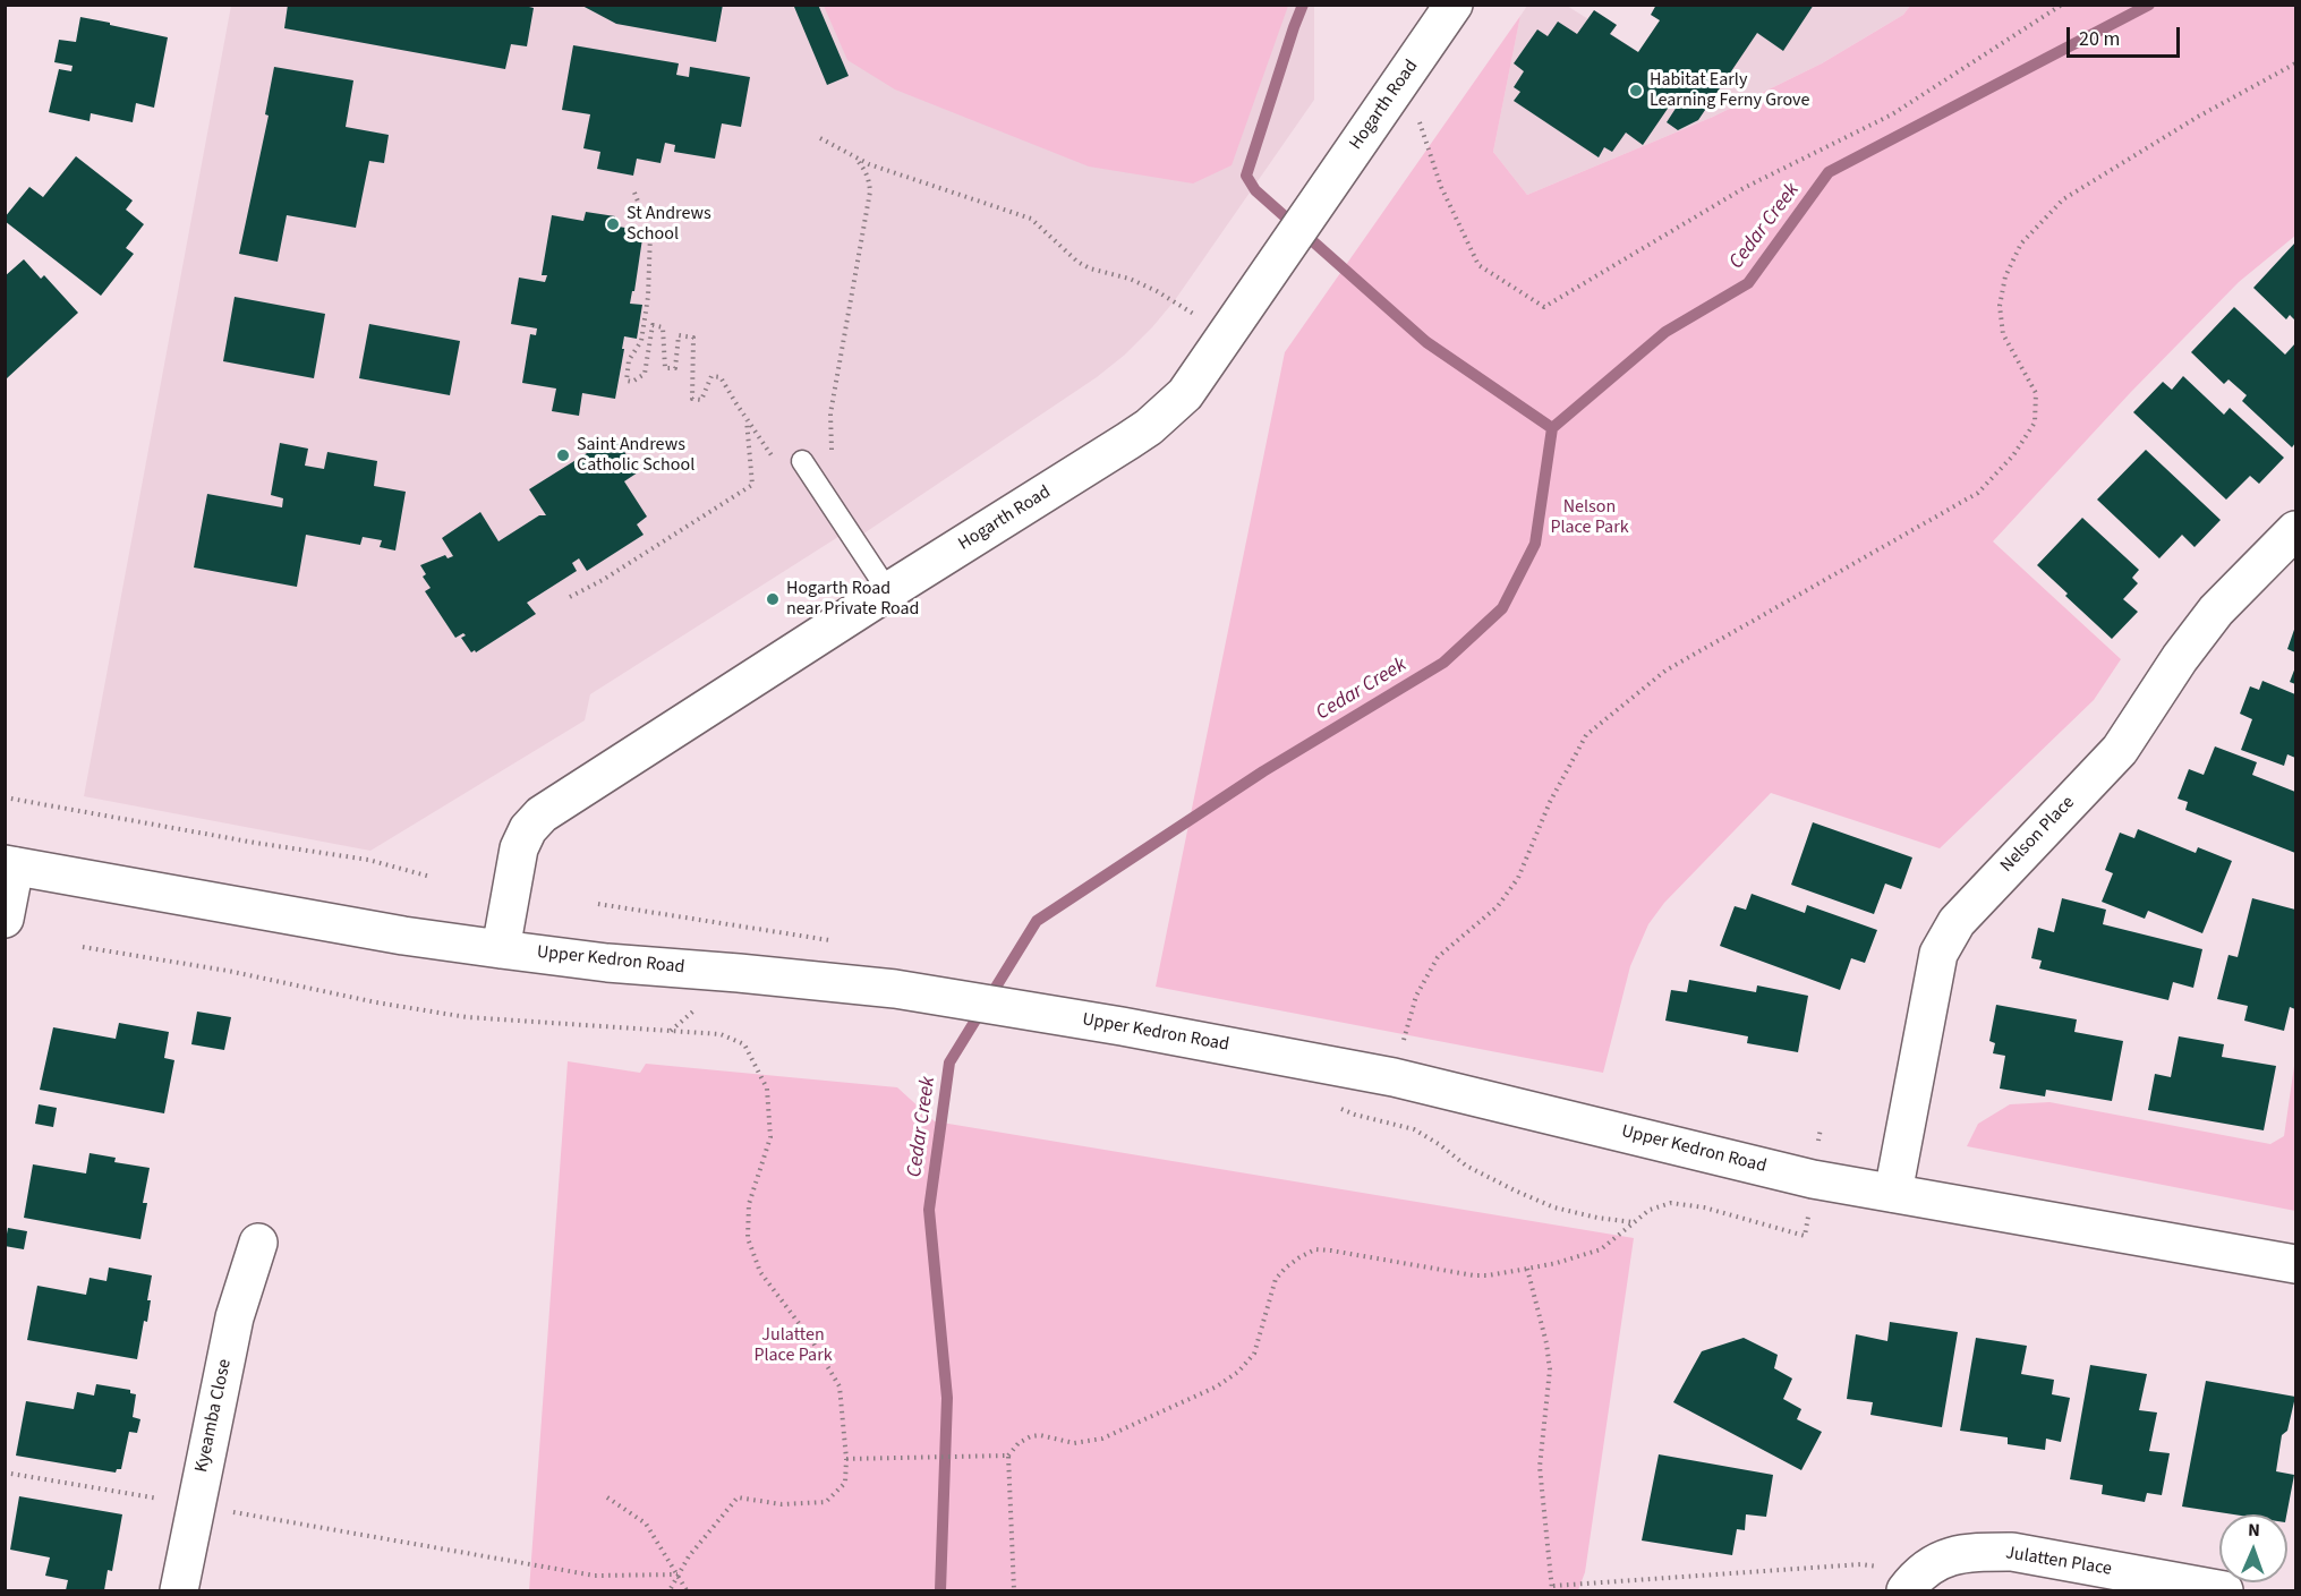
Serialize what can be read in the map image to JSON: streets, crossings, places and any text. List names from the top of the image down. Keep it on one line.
{"streets":{"street":["Hogarth Road","Nelson Place","Upper Kedron Road","Kyeamba Close","Julatten Place"]},"crossings":[["Hogarth Road","Upper Kedron Road"],["Nelson Place","Upper Kedron Road"]],"water":["Cedar Creek"],"parks":["Nelson Place Park","Julatten Place Park"],"places":["Habitat Early Learning Ferny Grove","St Andrews School","Saint Andrews Catholic School","Hogarth Road near Private Road"],"scale_bar":"20 m","north":"top"}
